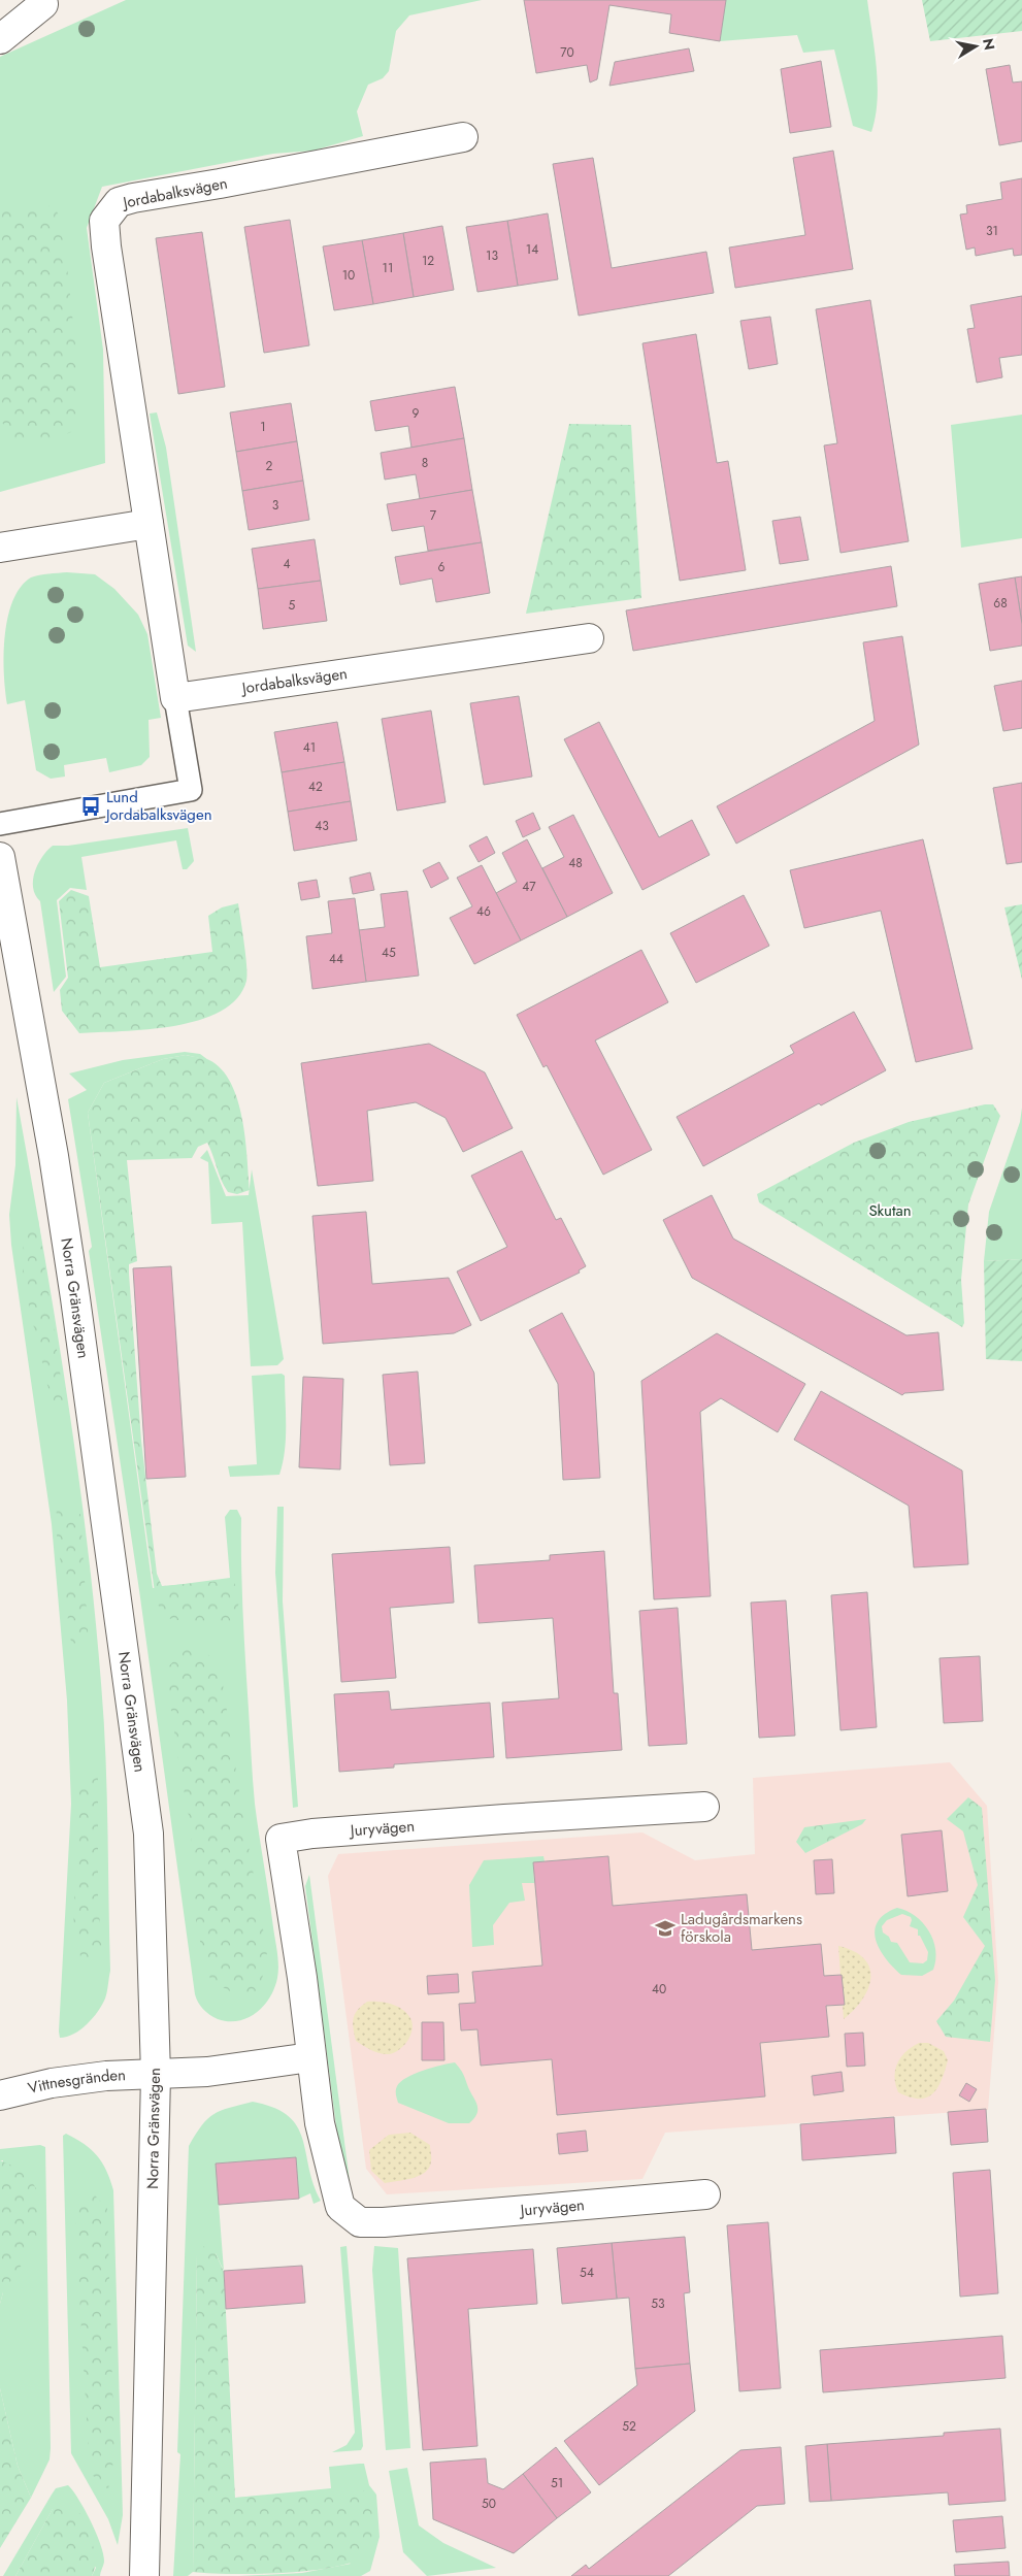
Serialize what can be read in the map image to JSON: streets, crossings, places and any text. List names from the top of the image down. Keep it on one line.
{"streets":{"street":["Jordabalksvägen","Norra Gränsvägen","Juryvägen","Vittnesgränden"]},"crossings":[["Norra Gränsvägen","Vittnesgränden"]],"parks":["Skutan"],"places":{"bus stop":["Lund Jordabalksvägen"],"school or university":["Ladugårdsmarkens förskola"]},"house_numbers":["70","31","14","13","12","11","10","9","1","8","2","3","7","4","6","68","5","41","42","43","48","47","46","45","44","40","54","53","52","51","50"],"north":"right"}
